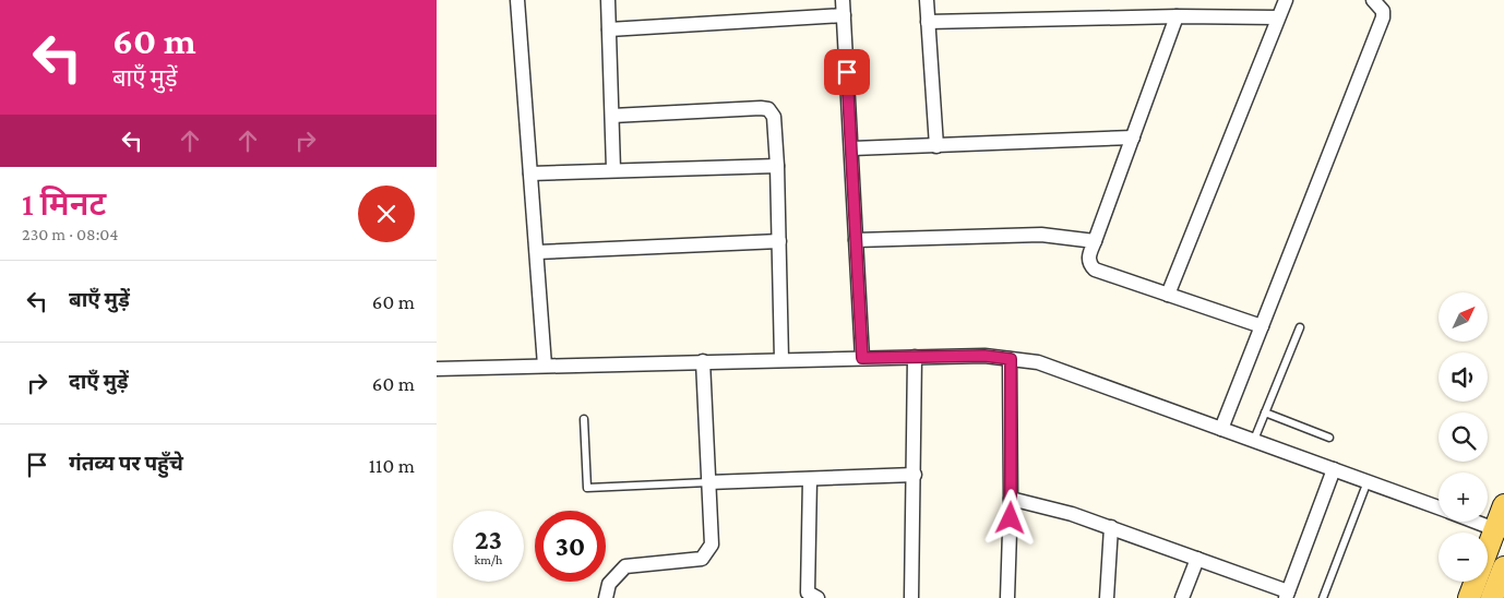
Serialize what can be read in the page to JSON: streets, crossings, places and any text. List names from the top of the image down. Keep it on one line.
{"north":"top right","page":{"turn":["60 m","बाएँ मुड़ें"],"heading":["1 मिनट","230 m · 08:04"],"list":[{"name":"बाएँ मुड़ें","value":"60 m"},{"name":"दाएँ मुड़ें","value":"60 m"},{"name":"गंतव्य पर पहुँचे","value":"110 m"}],"map_buttons":["+","−"],"speed":"23 km/h","limit":"30"}}
